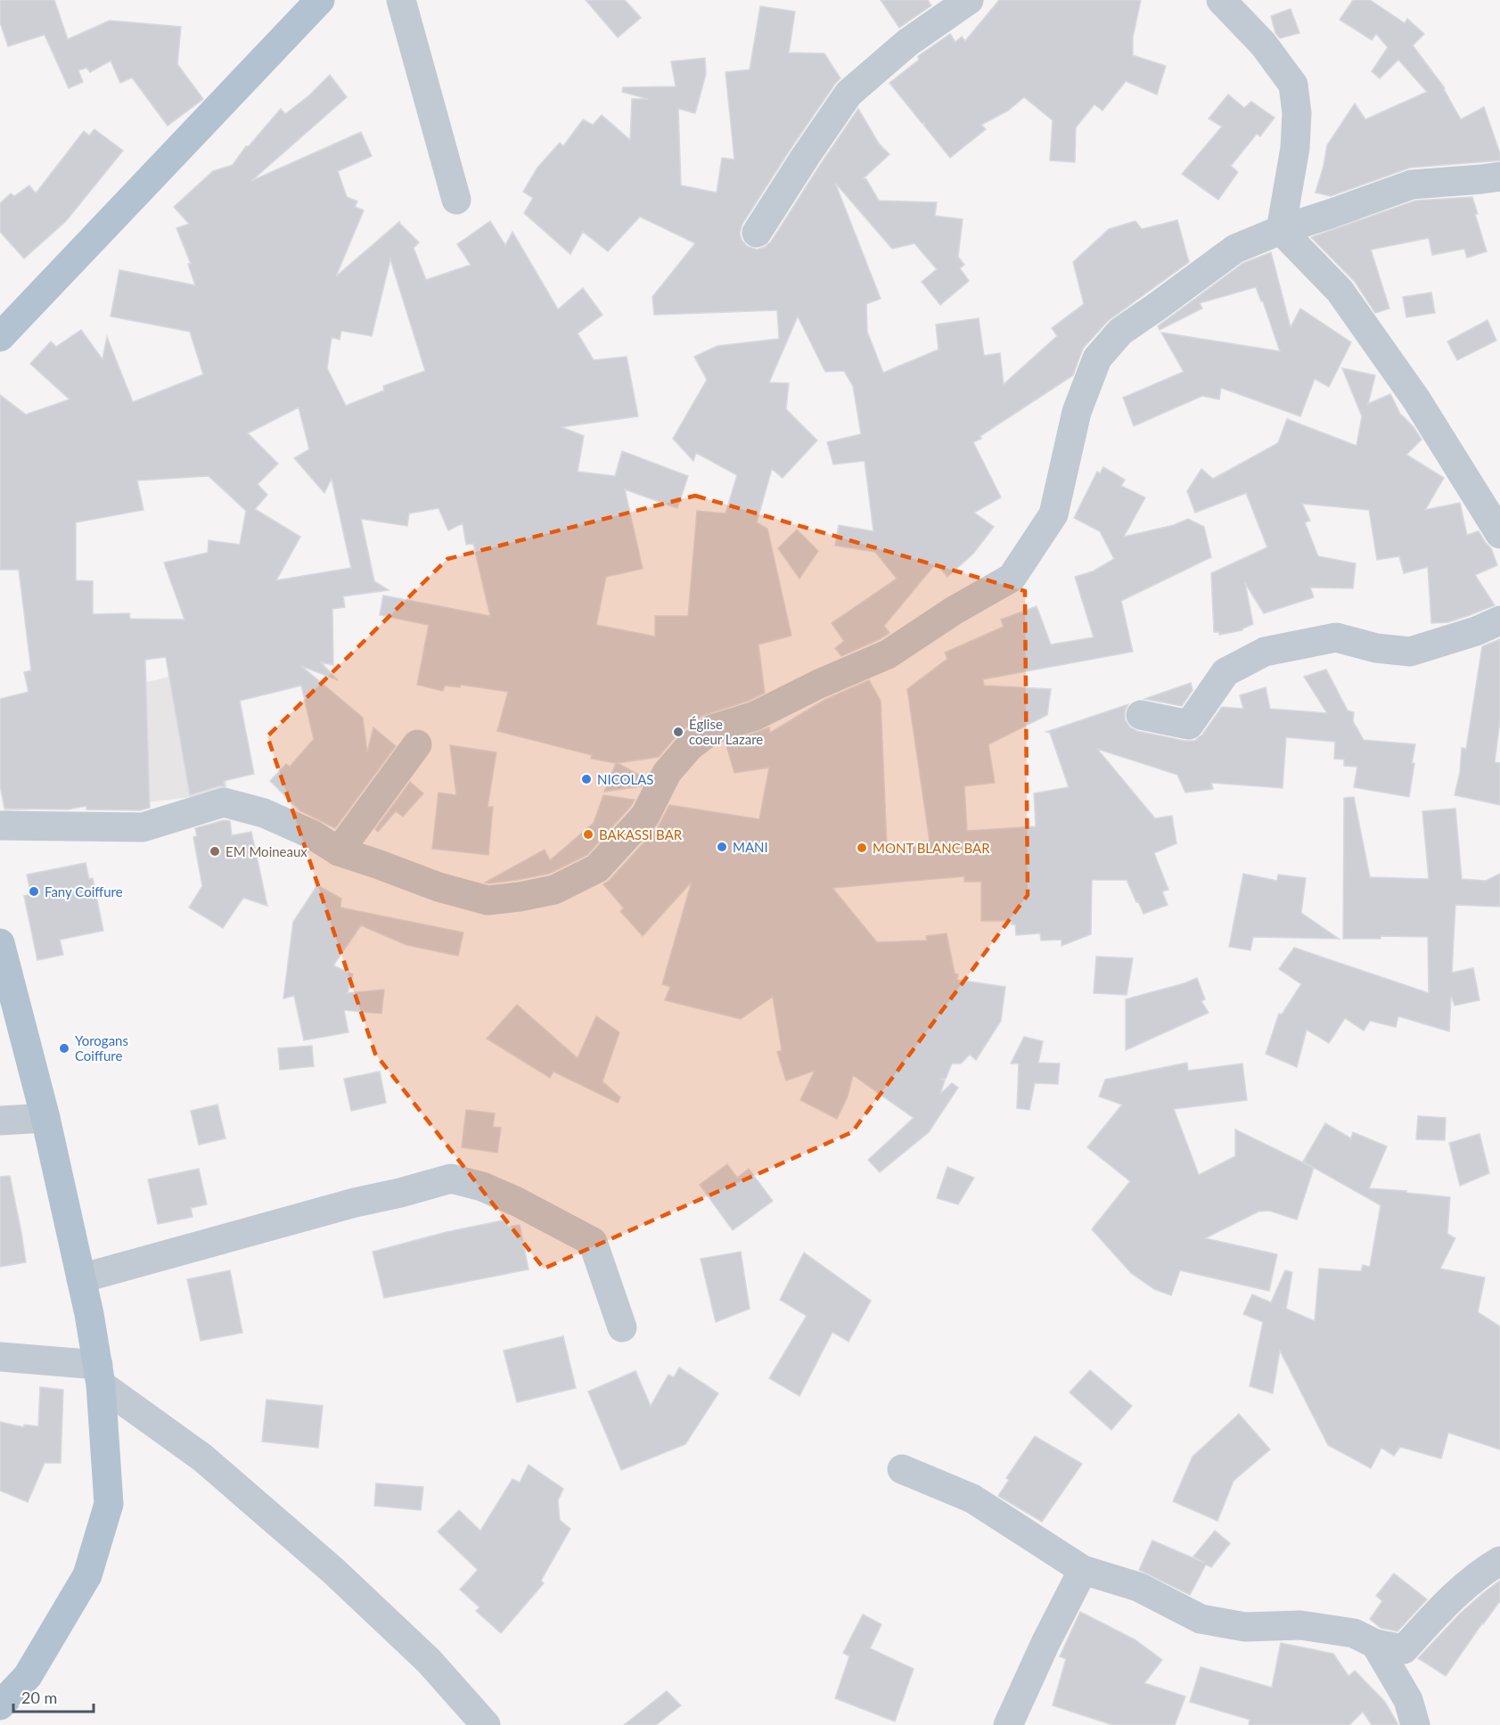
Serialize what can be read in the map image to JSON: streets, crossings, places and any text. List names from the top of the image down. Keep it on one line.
{"places":["Église coeur Lazare","NICOLAS","BAKASSI BAR","MANI","MONT BLANC BAR","EM Moineaux","Fany Coiffure","Yorogans Coiffure"],"scale_bar":"20 m"}
